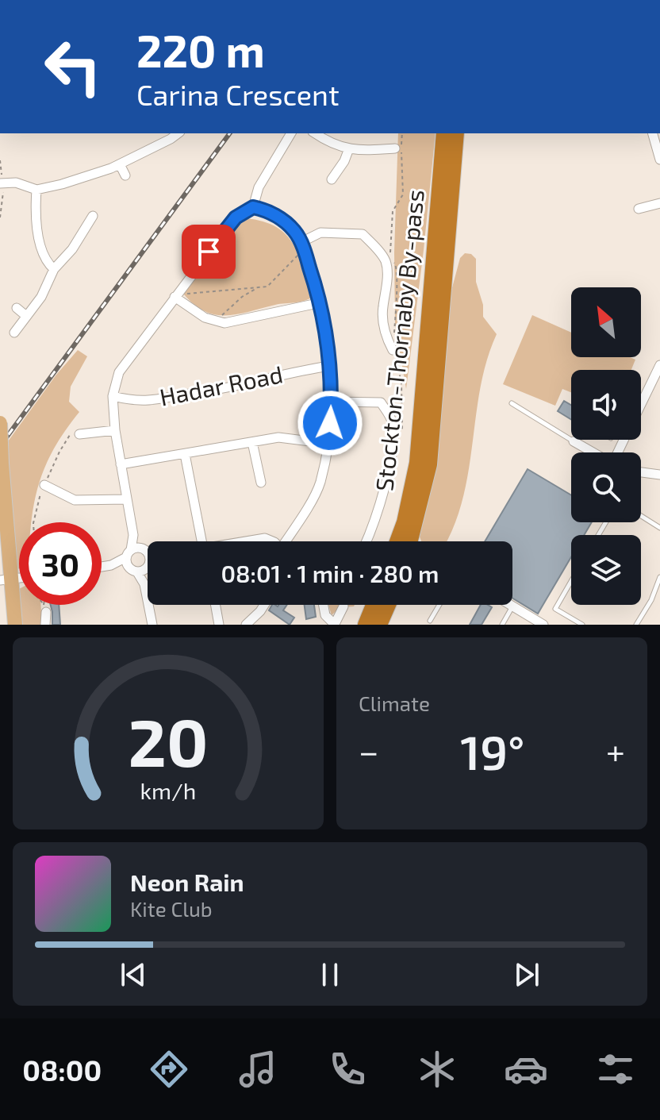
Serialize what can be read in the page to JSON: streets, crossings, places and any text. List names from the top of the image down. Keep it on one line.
{"streets":{"highway":["Stockton-Thornaby By-pass"],"street":["Hadar Road"]},"north":"top left","page":{"turn":["220 m","Carina Crescent"],"limit":"30","trip":"08:01 · 1 min · 280 m","tile":"Climate","heat":["−","19°","+"],"song":["Neon Rain","Kite Club"],"tabs":"08:00","gauge":["20","km/h"]}}
